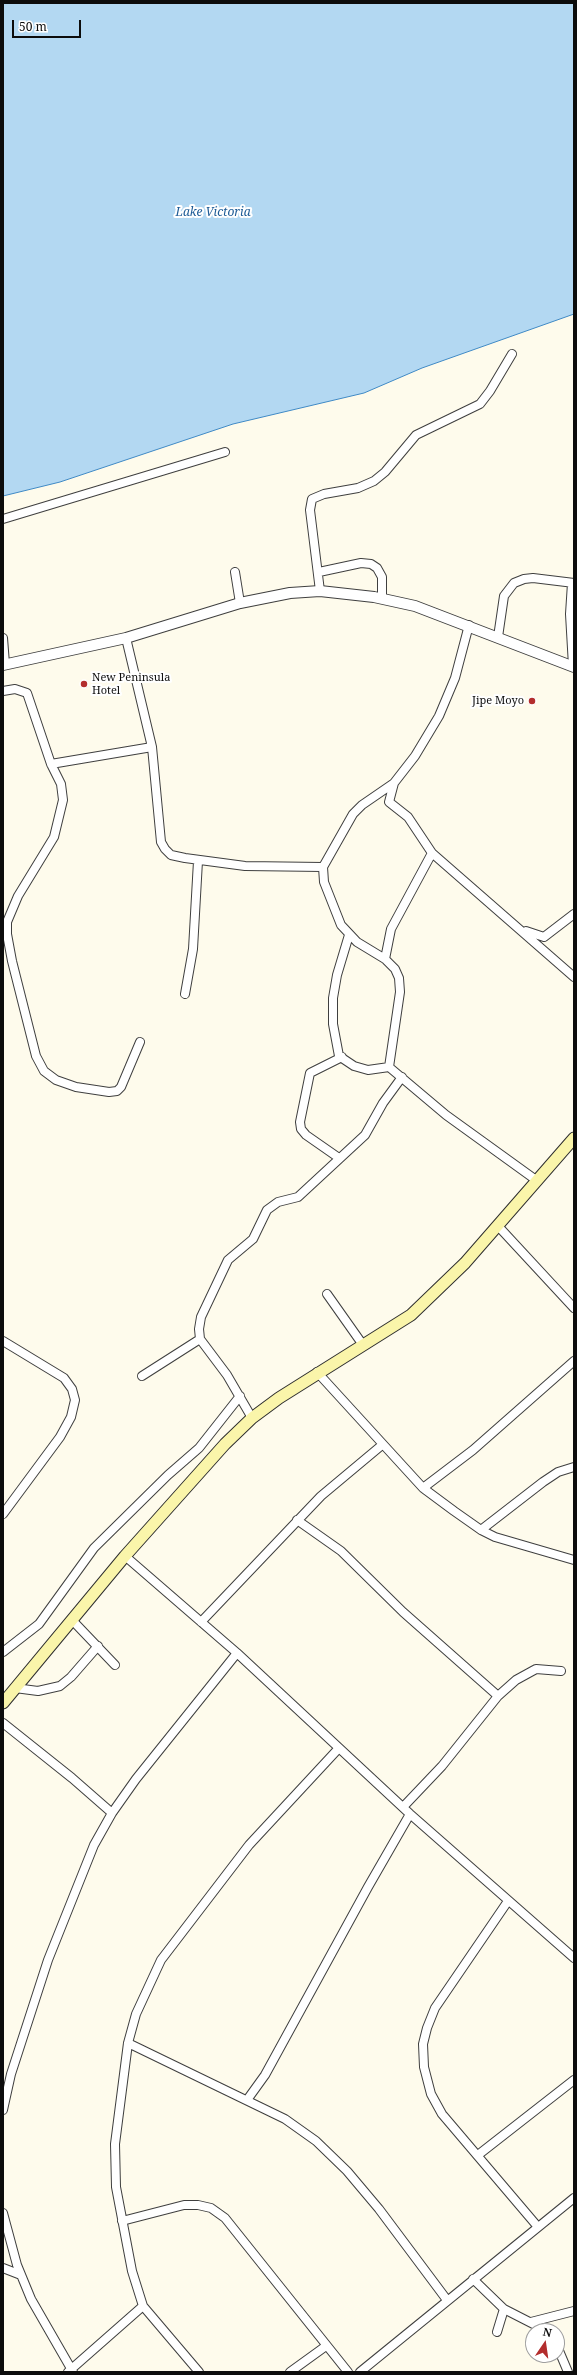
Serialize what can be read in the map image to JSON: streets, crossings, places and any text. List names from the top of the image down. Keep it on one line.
{"water":["Lake Victoria"],"places":["New Peninsula Hotel","Jipe Moyo"],"scale_bar":"50 m","north":"top"}
